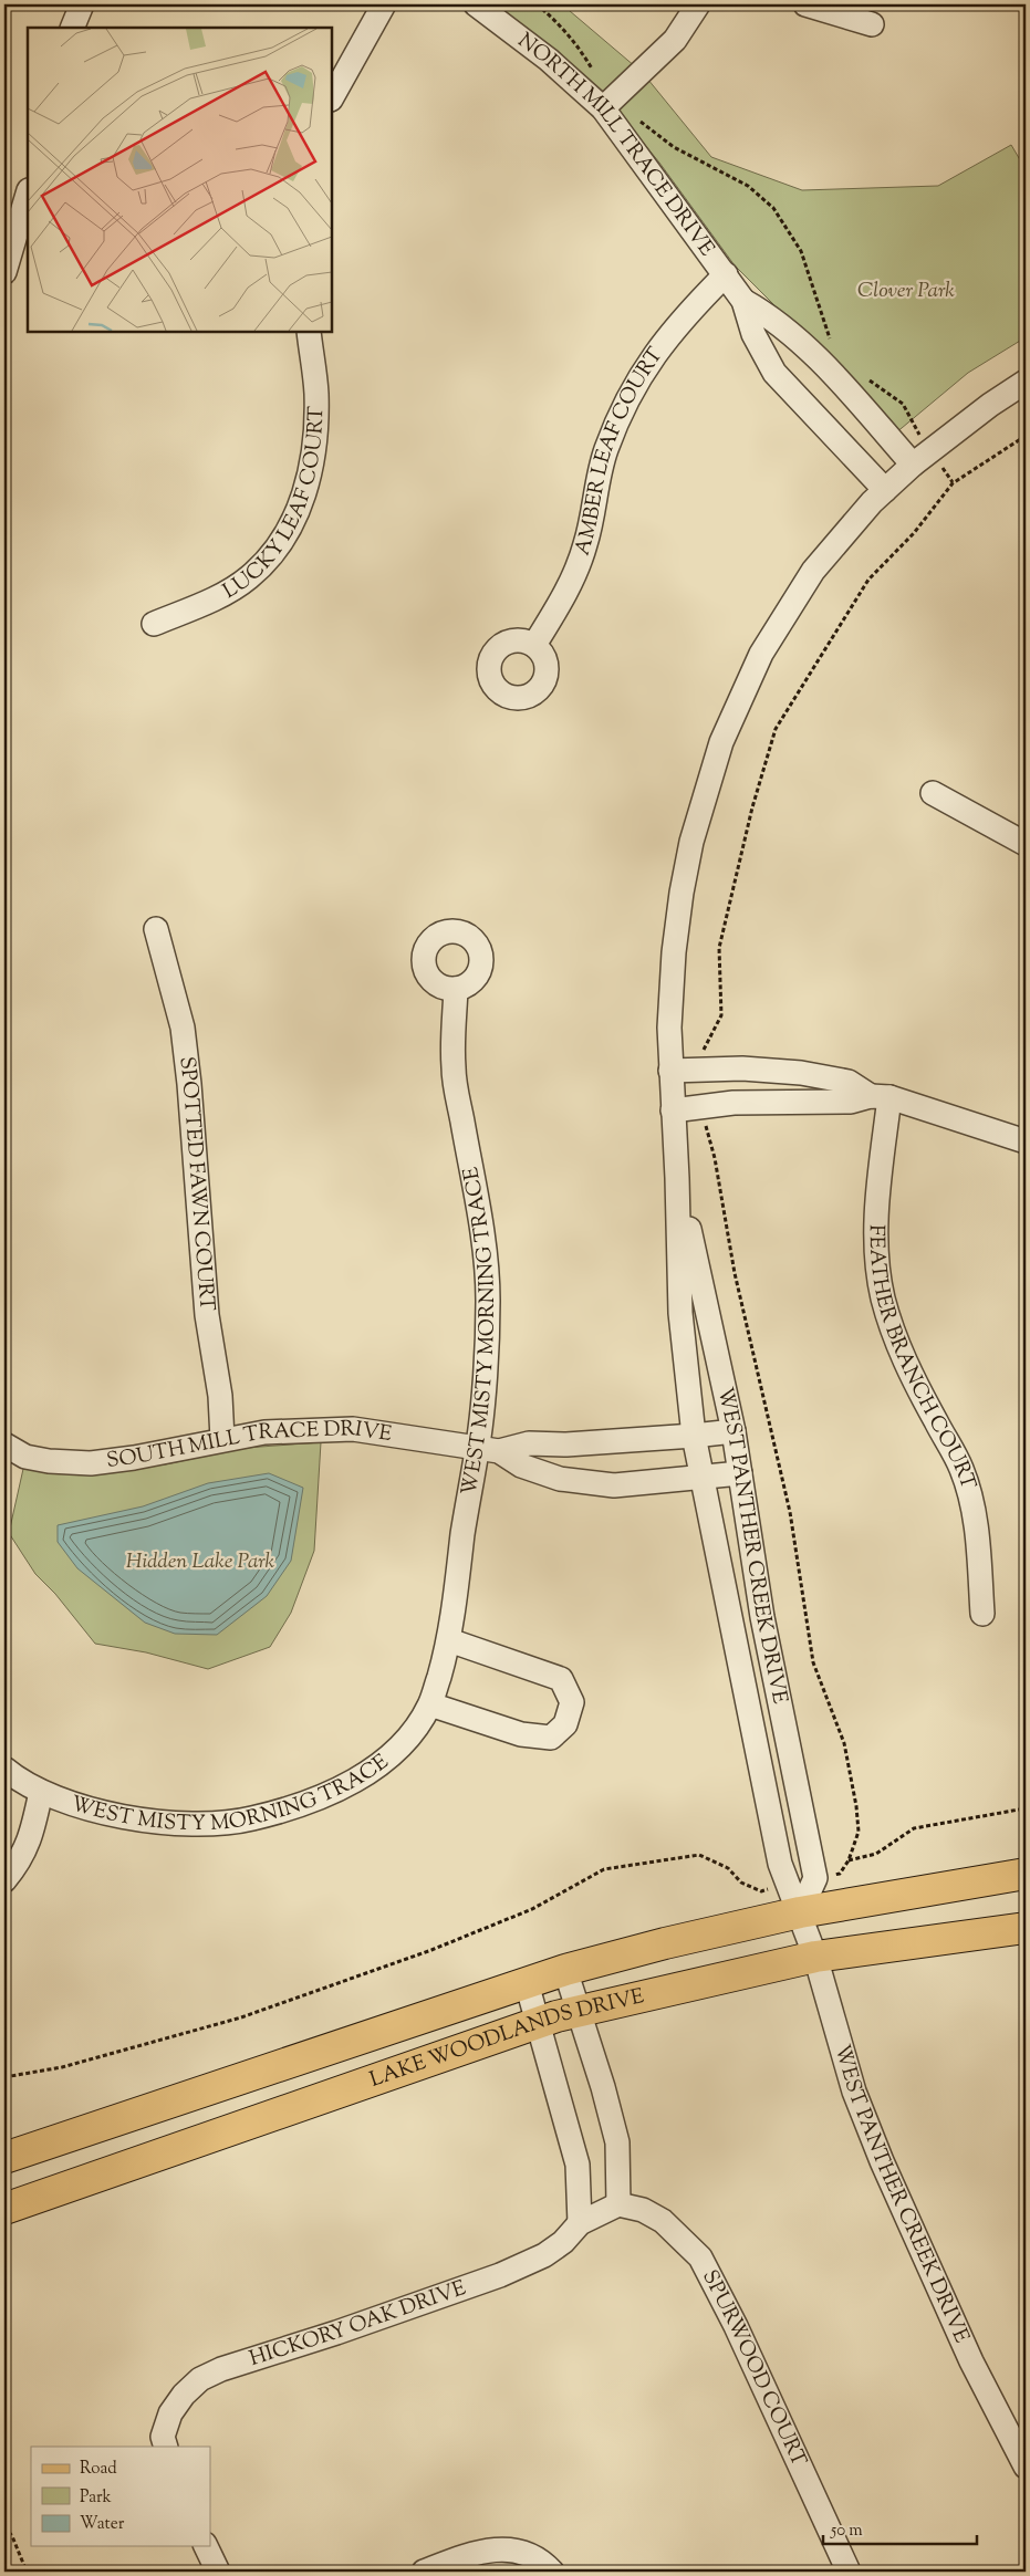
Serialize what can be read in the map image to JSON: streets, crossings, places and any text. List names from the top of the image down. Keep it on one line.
{"streets":{"main road":["LAKE WOODLANDS DRIVE"],"street":["NORTH MILL TRACE DRIVE","AMBER LEAF COURT","LUCKY LEAF COURT","SPOTTED FAWN COURT","WEST MISTY MORNING TRACE","FEATHER BRANCH COURT","SOUTH MILL TRACE DRIVE","WEST PANTHER CREEK DRIVE","HICKORY OAK DRIVE","SPURWOOD COURT"]},"crossings":[["NORTH MILL TRACE DRIVE","AMBER LEAF COURT"],["NORTH MILL TRACE DRIVE","WEST PANTHER CREEK DRIVE"],["SPOTTED FAWN COURT","SOUTH MILL TRACE DRIVE"],["WEST MISTY MORNING TRACE","SOUTH MILL TRACE DRIVE"],["SOUTH MILL TRACE DRIVE","WEST PANTHER CREEK DRIVE"],["WEST PANTHER CREEK DRIVE","LAKE WOODLANDS DRIVE"],["HICKORY OAK DRIVE","SPURWOOD COURT"]],"parks":["Clover Park","Hidden Lake Park"],"legend":["Road","Park","Water"],"scale_bar":"50 m"}
